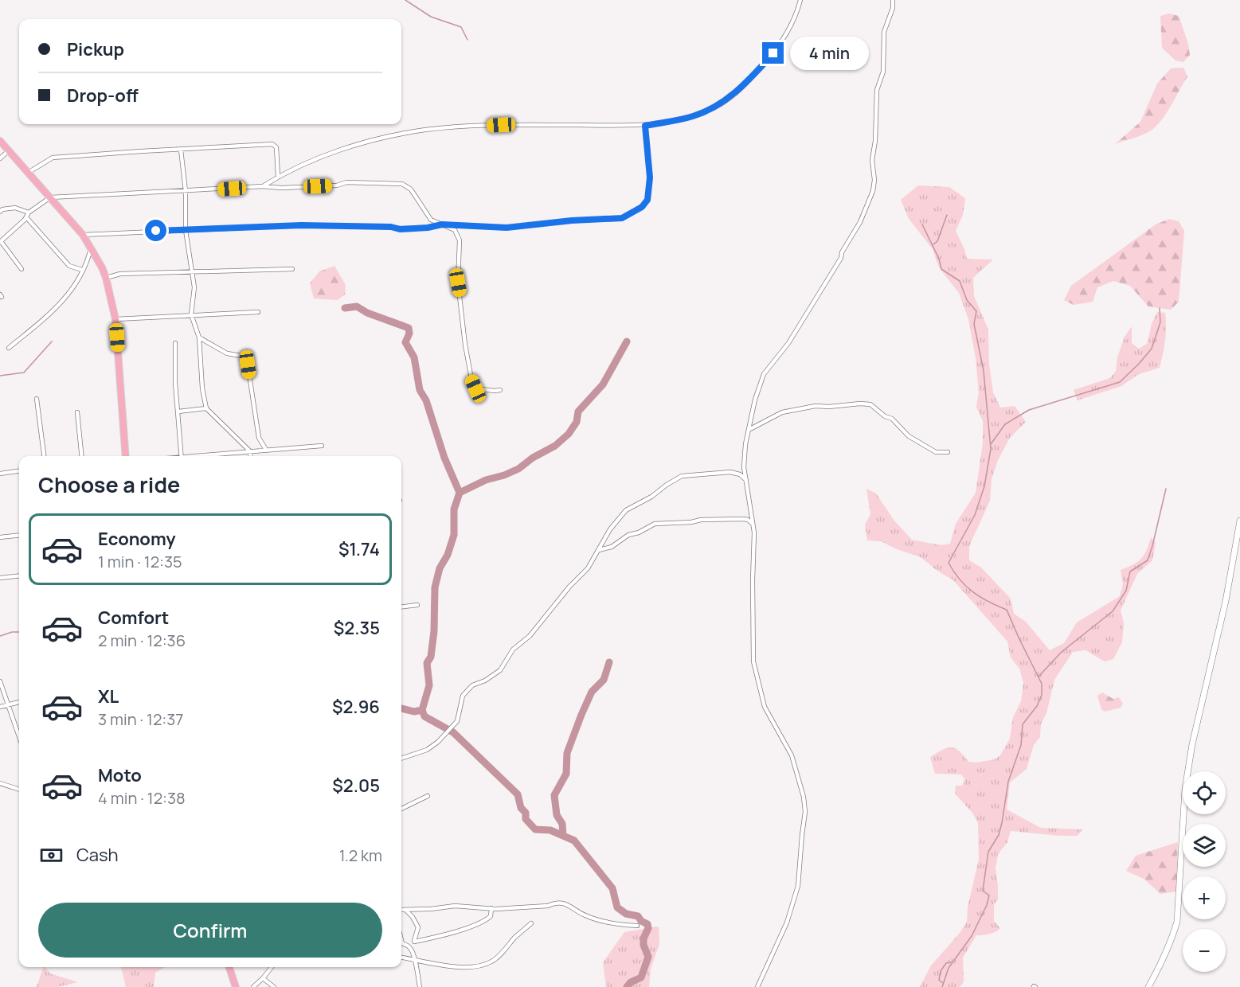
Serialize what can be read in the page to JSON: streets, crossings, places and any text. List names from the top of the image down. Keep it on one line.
{"page":{"banner":["Pickup","Drop-off"],"bubble":"4 min","heading":"Choose a ride","list":[{"name":"Economy","note":"1 min · 12:35","value":"$1.74"},{"name":"Comfort","note":"2 min · 12:36","value":"$2.35"},{"name":"XL","note":"3 min · 12:37","value":"$2.96"},{"name":"Moto","note":"4 min · 12:38","value":"$2.05"}],"map_buttons":["+","−"],"pay":["Cash","1.2 km"],"buttons":"Confirm"}}
